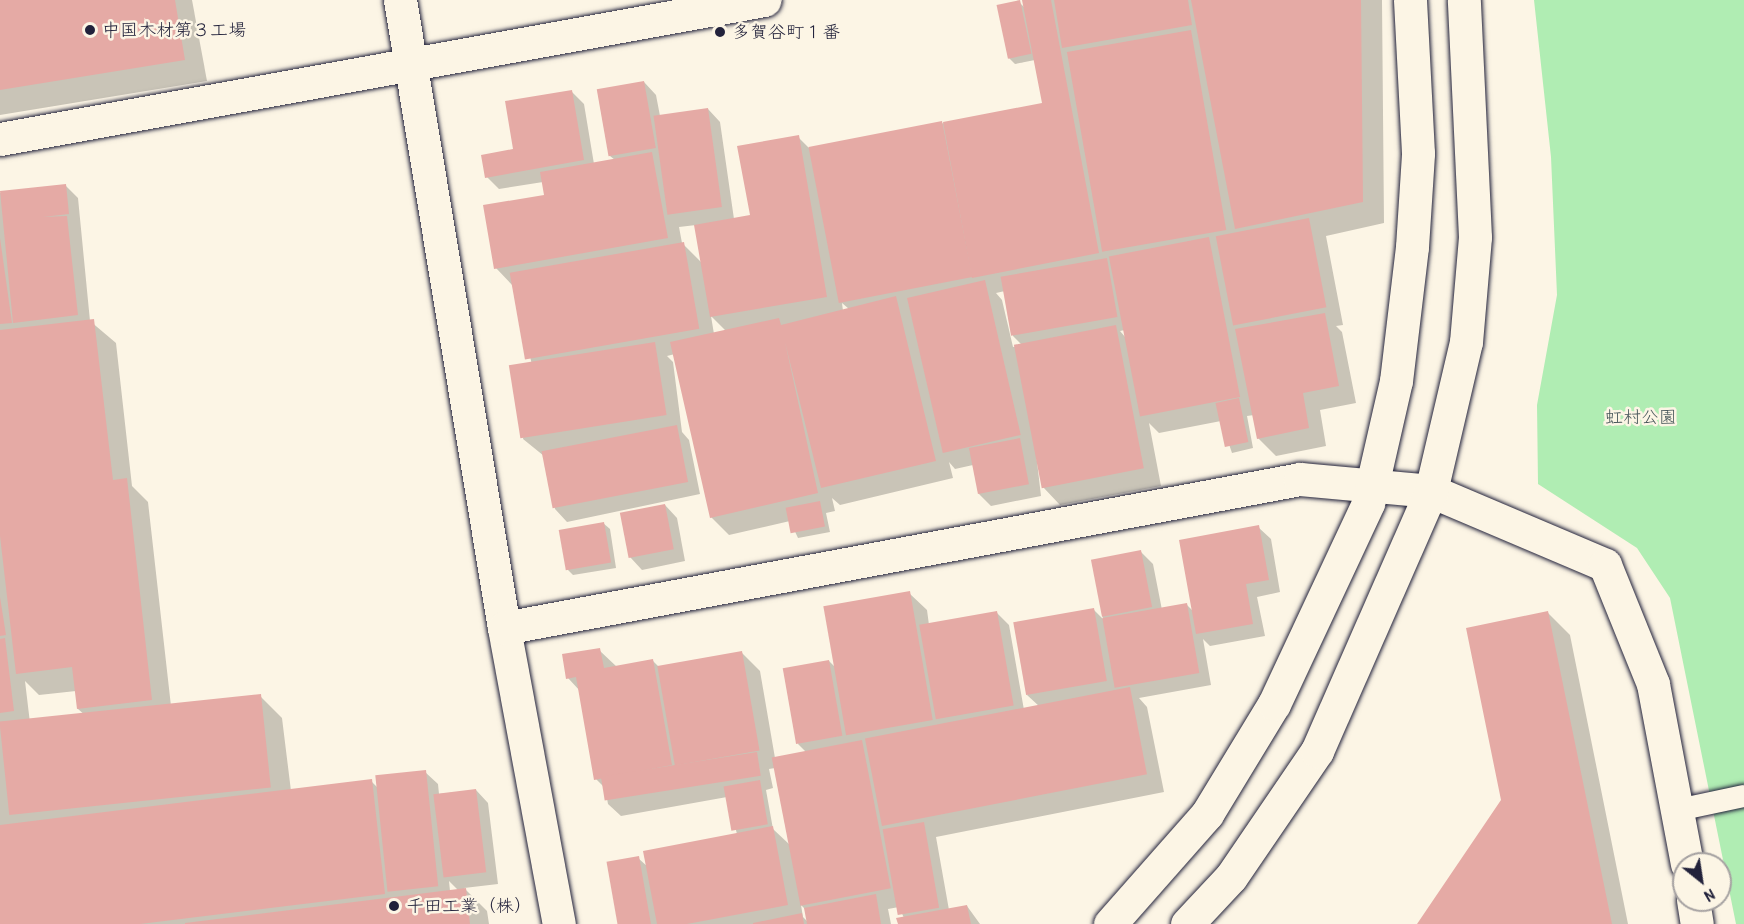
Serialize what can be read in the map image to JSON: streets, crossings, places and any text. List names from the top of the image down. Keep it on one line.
{"parks":["虹村公園"],"places":["中国木材第３工場","多賀谷町１番","千田工業（株）"],"north":"bottom right"}
